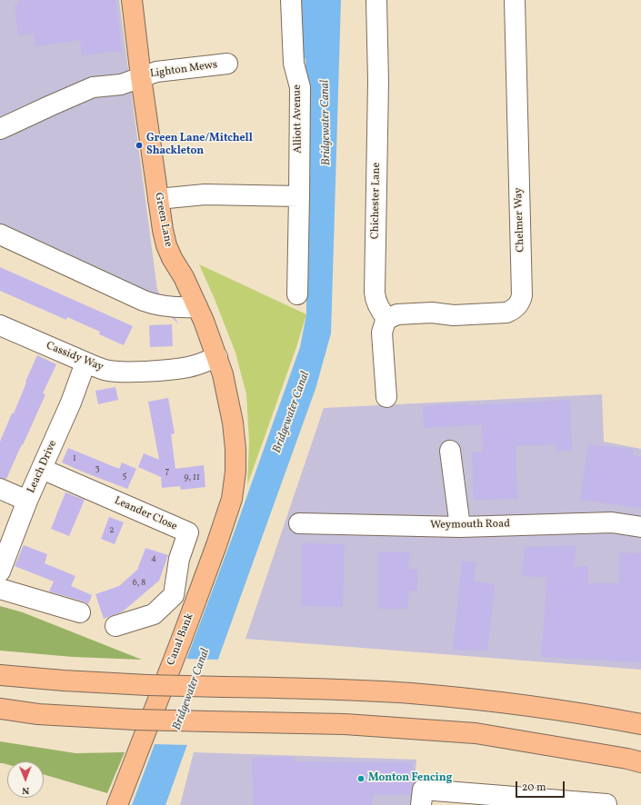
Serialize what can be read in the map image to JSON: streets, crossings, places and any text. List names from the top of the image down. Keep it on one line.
{"streets":{"main road":["Green Lane","Canal Bank"],"street":["Lighton Mews","Alliott Avenue","Chichester Lane","Chelmer Way","Cassidy Way","Leach Drive","Leander Close","Weymouth Road"]},"crossings":[["Lighton Mews","Green Lane"],["Chichester Lane","Chelmer Way"],["Green Lane","Cassidy Way"],["Green Lane","Canal Bank"],["Cassidy Way","Leach Drive"],["Leach Drive","Leander Close"]],"water":["Bridgewater Canal"],"places":["Green Lane/Mitchell Shackleton","Monton Fencing"],"house_numbers":["1","3","7","5","9, 11","2","4","6, 8"],"scale_bar":"20 m","north":"bottom"}
